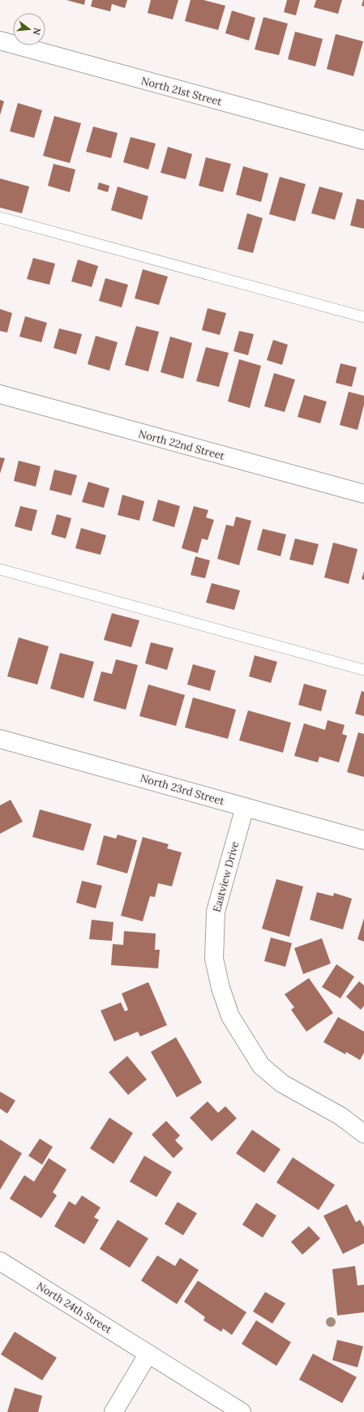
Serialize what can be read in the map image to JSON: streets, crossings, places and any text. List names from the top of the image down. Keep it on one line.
{"streets":{"street":["North 21st Street","North 22nd Street","North 23rd Street","Eastview Drive","North 24th Street"]},"crossings":[["North 23rd Street","Eastview Drive"]],"north":"right"}
